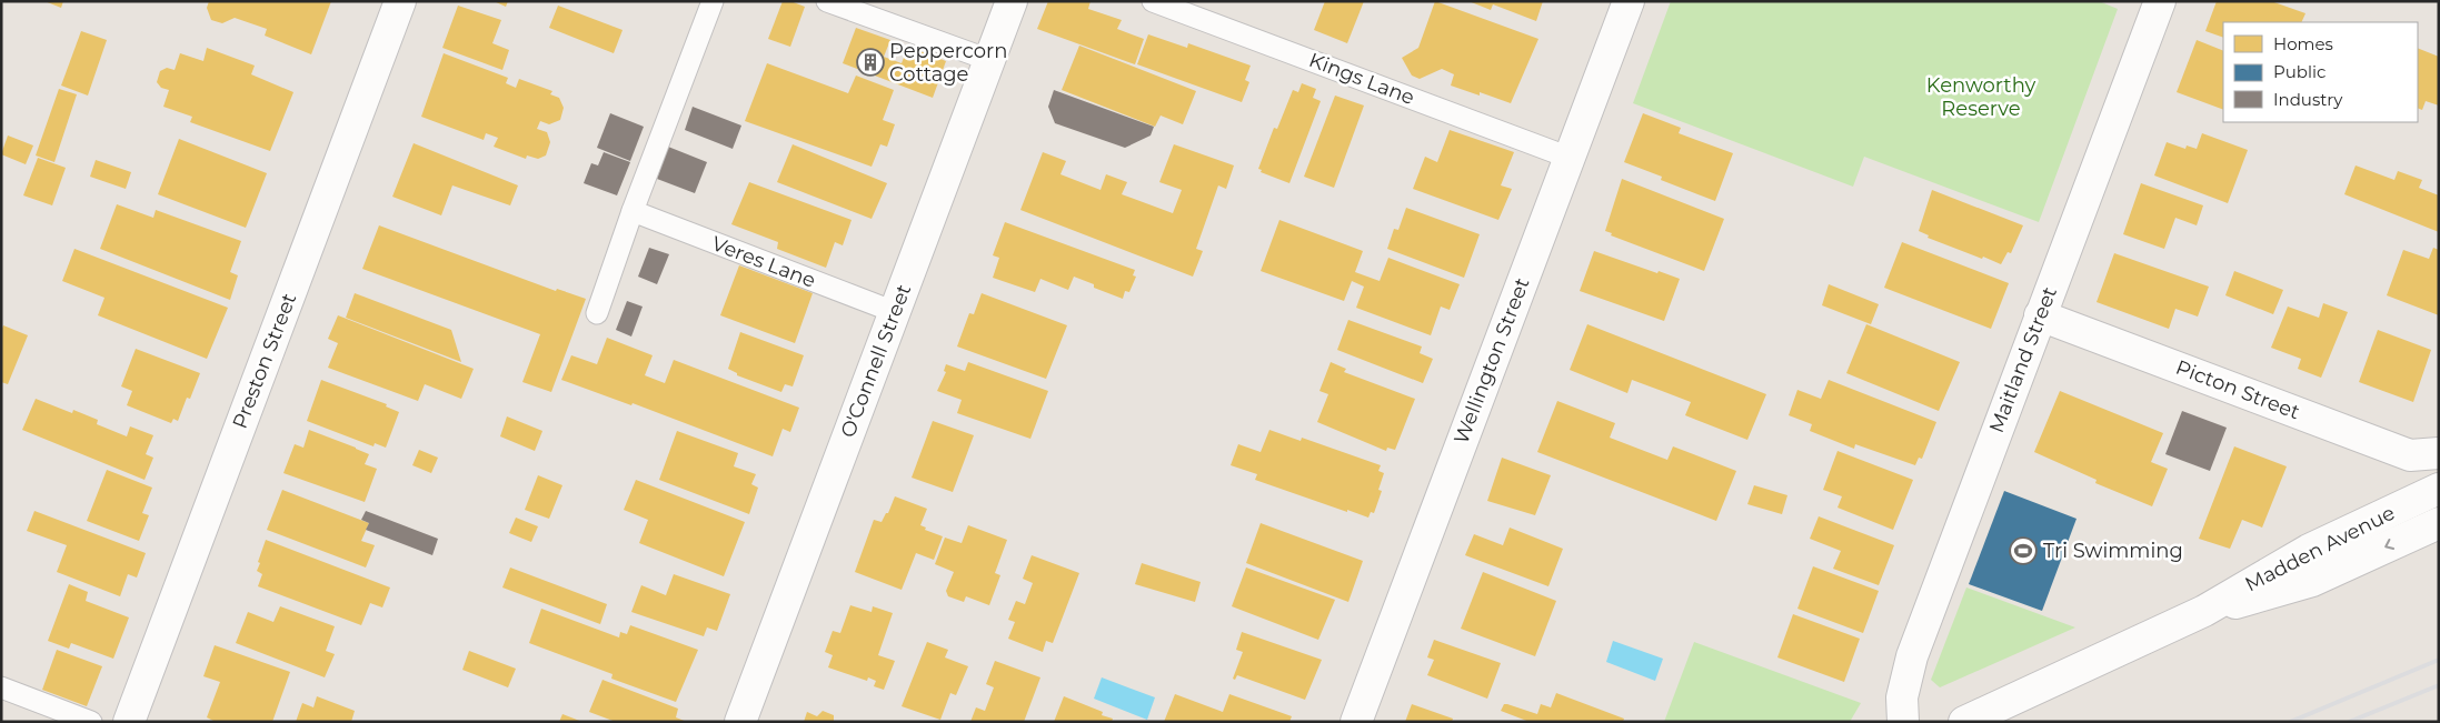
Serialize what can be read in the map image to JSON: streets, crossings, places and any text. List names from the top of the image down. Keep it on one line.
{"streets":{"street":["Maitland Street","Preston Street","O'Connell Street","Wellington Street","Picton Street","Madden Avenue"],"lane":["Kings Lane","Veres Lane"]},"crossings":[["Kings Lane","Wellington Street"],["Veres Lane","O'Connell Street"],["Maitland Street","Picton Street"]],"parks":["Kenworthy Reserve"],"places":{"building":["Peppercorn Cottage"],"sports":["Tri Swimming"]},"legend":["Homes","Public","Industry"]}
